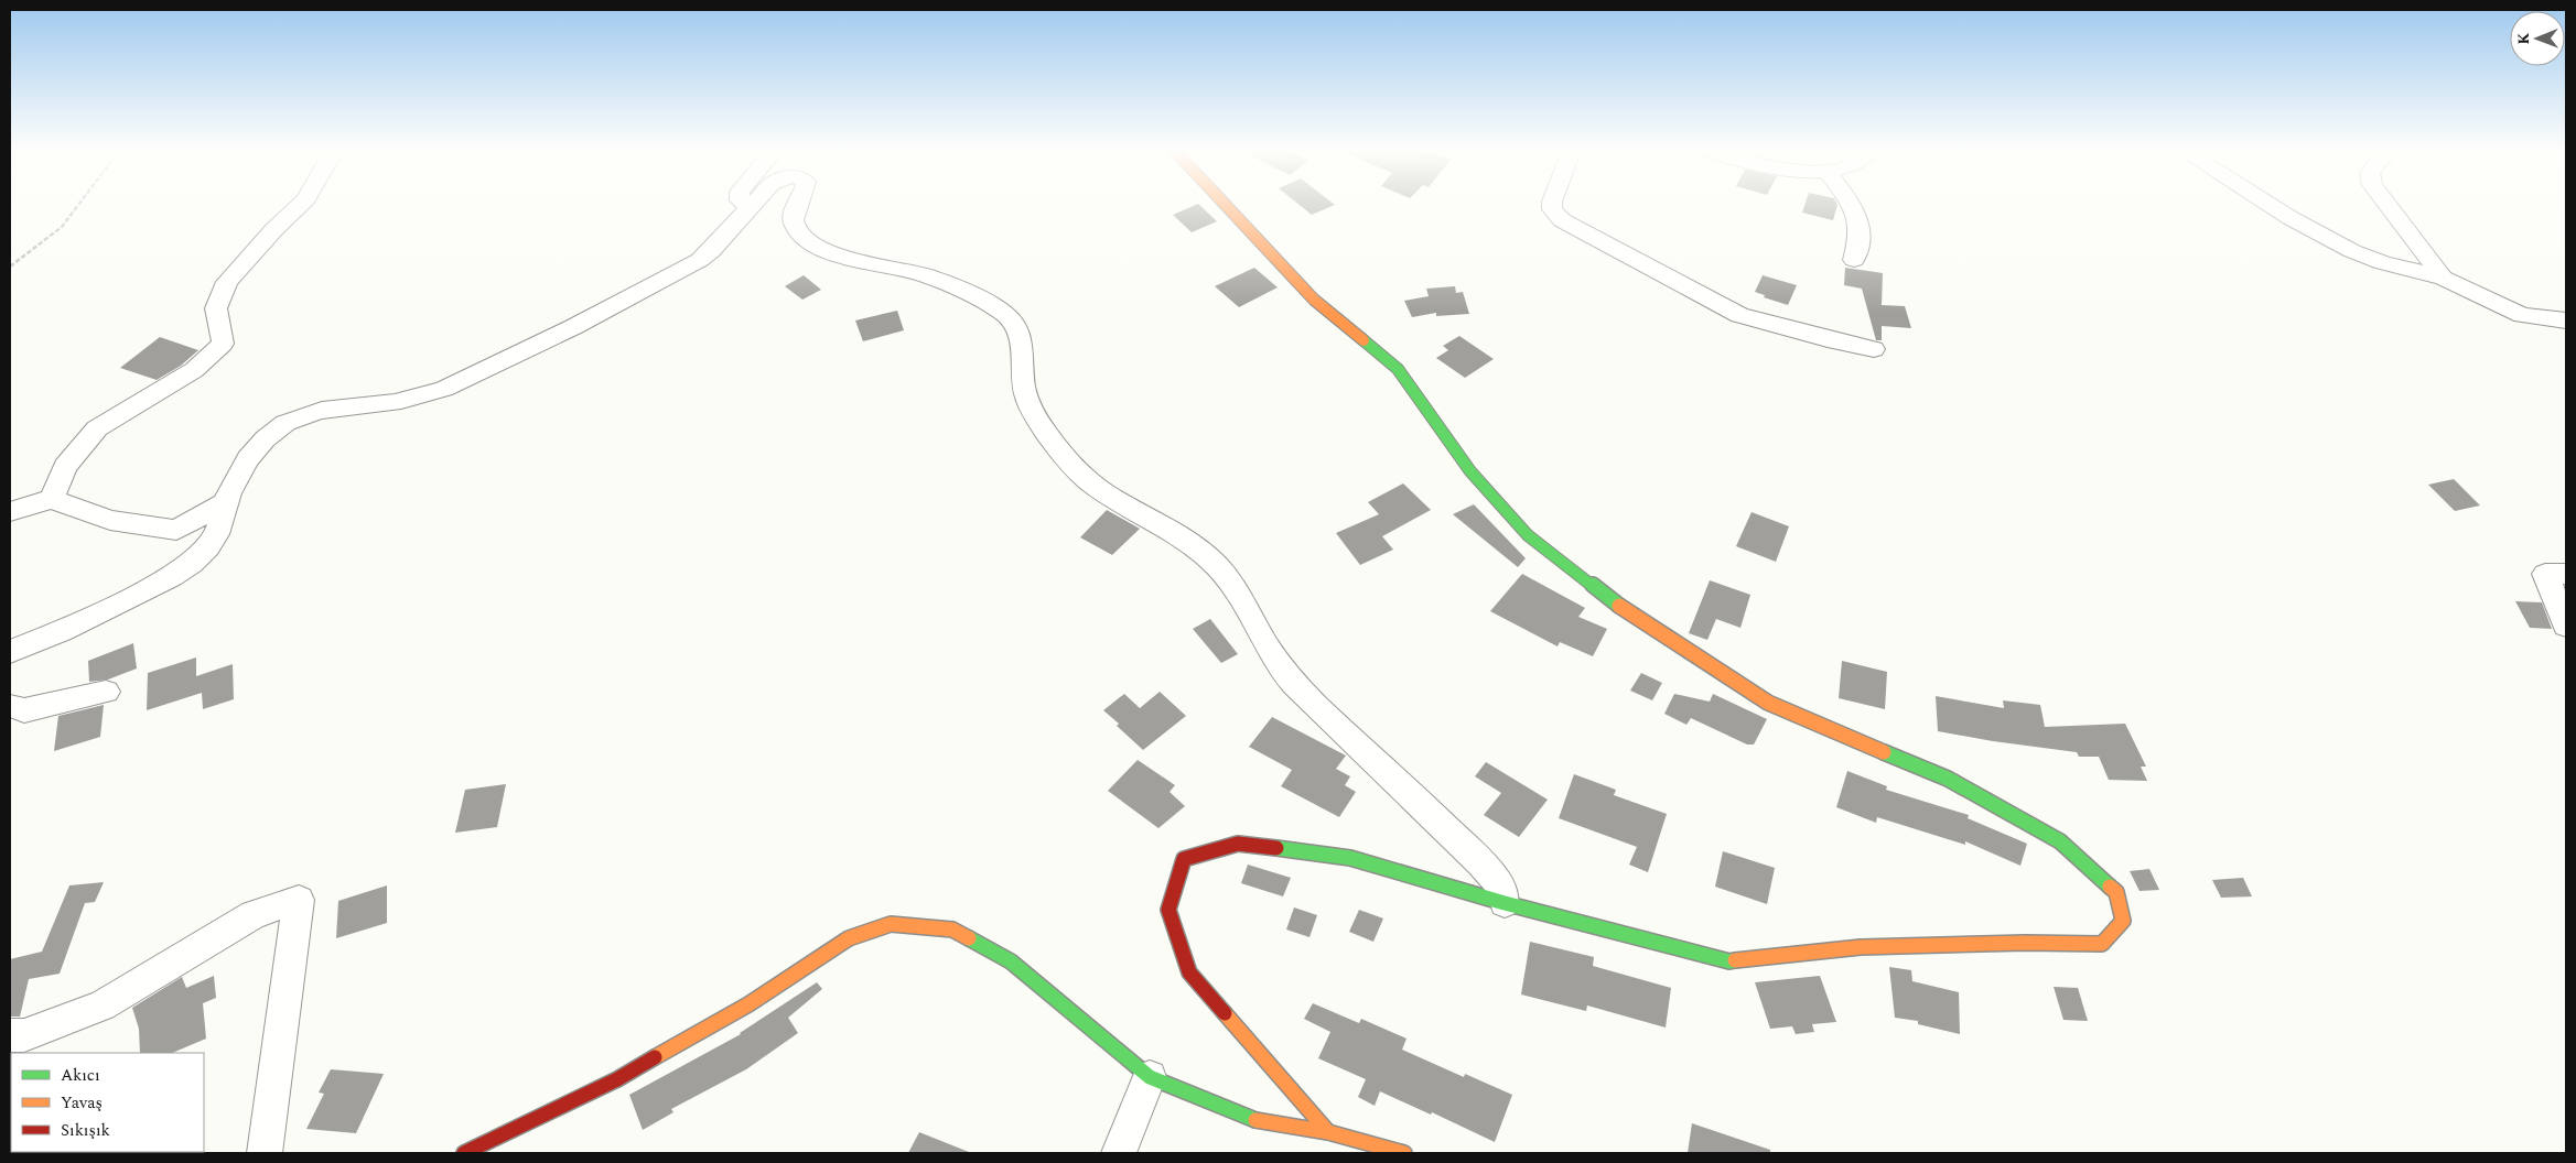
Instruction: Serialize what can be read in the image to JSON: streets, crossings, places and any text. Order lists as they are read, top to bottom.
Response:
{
  "legend": ["Akıcı", "Yavaş", "Sıkışık"],
  "north": "left"
}
